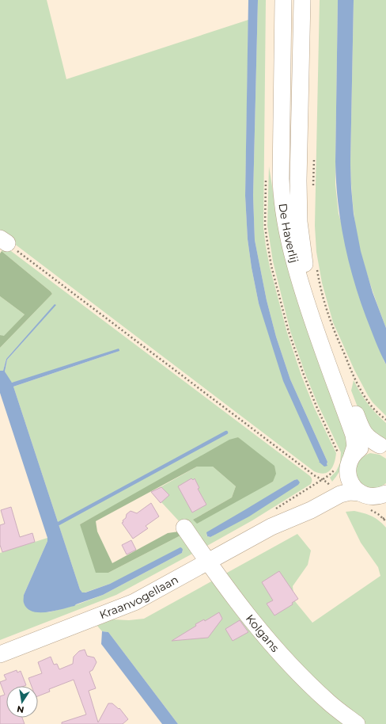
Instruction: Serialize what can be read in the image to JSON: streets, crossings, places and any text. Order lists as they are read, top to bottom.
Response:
{
  "streets": {
    "street": ["De Haverlij", "Kraanvogellaan", "Kolgans"]
  },
  "crossings": [
    ["De Haverlij", "Kraanvogellaan"],
    ["Kraanvogellaan", "Kolgans"]
  ],
  "north": "bottom"
}
